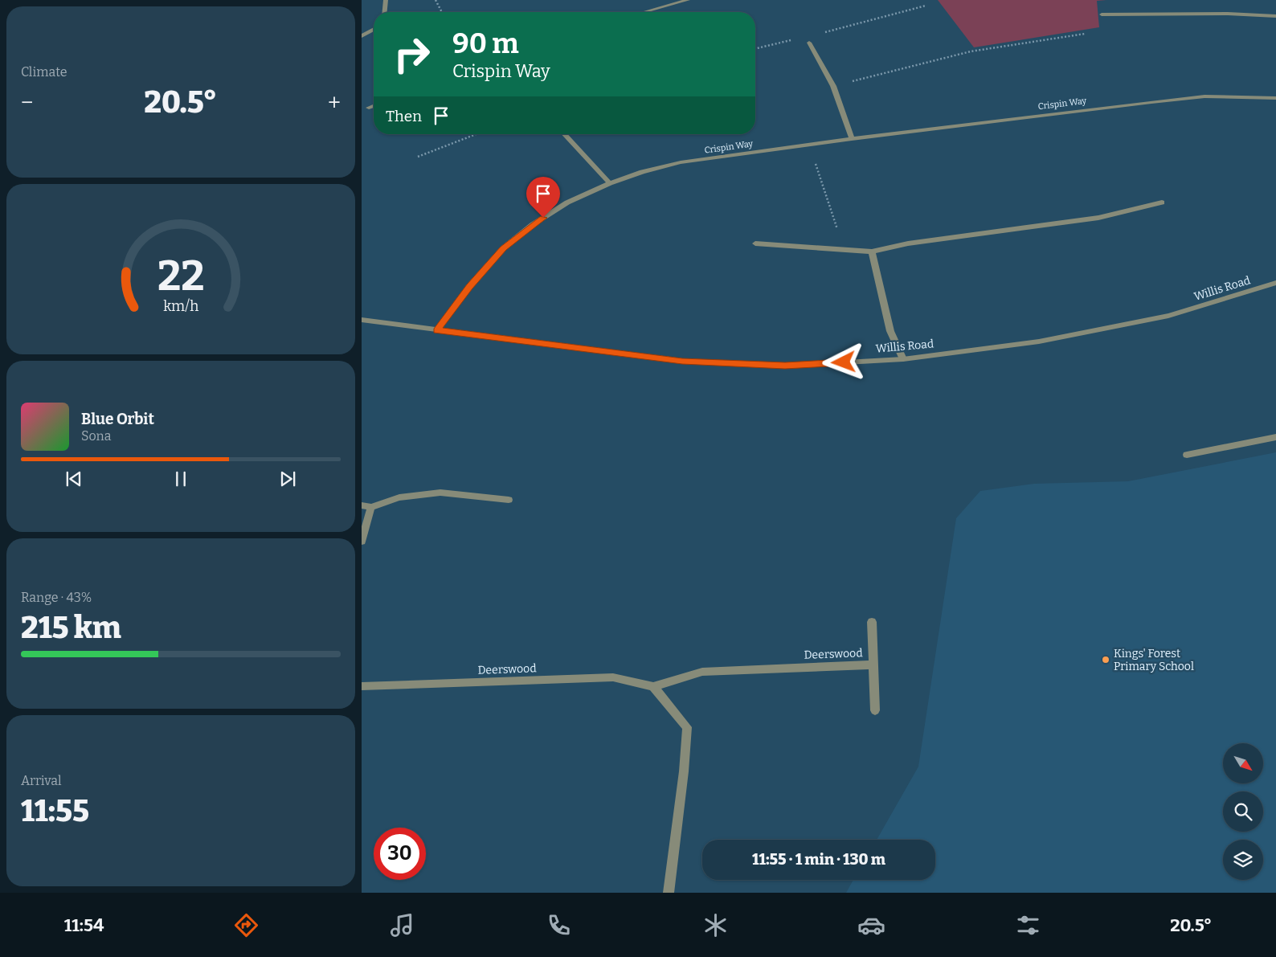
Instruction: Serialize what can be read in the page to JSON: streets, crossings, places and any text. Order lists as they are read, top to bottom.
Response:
{
  "streets": {
    "street": ["Crispin Way", "Willis Road", "Deerswood"]
  },
  "crossings": [
    ["Crispin Way", "Willis Road"]
  ],
  "places": ["Kings' Forest Primary School"],
  "north": "bottom right",
  "page": {
    "tile": [
      "Climate",
      ["Range · 43%", "215 km"],
      ["Arrival", "11:55"]
    ],
    "turn": ["90 m", "Crispin Way"],
    "heat": ["−", "20.5°", "+"],
    "then": "Then",
    "song": ["Blue Orbit", "Sona"],
    "limit": "30",
    "trip": "11:55 · 1 min · 130 m",
    "tabs": ["11:54", "20.5°"],
    "gauge": ["22", "km/h"]
  }
}
